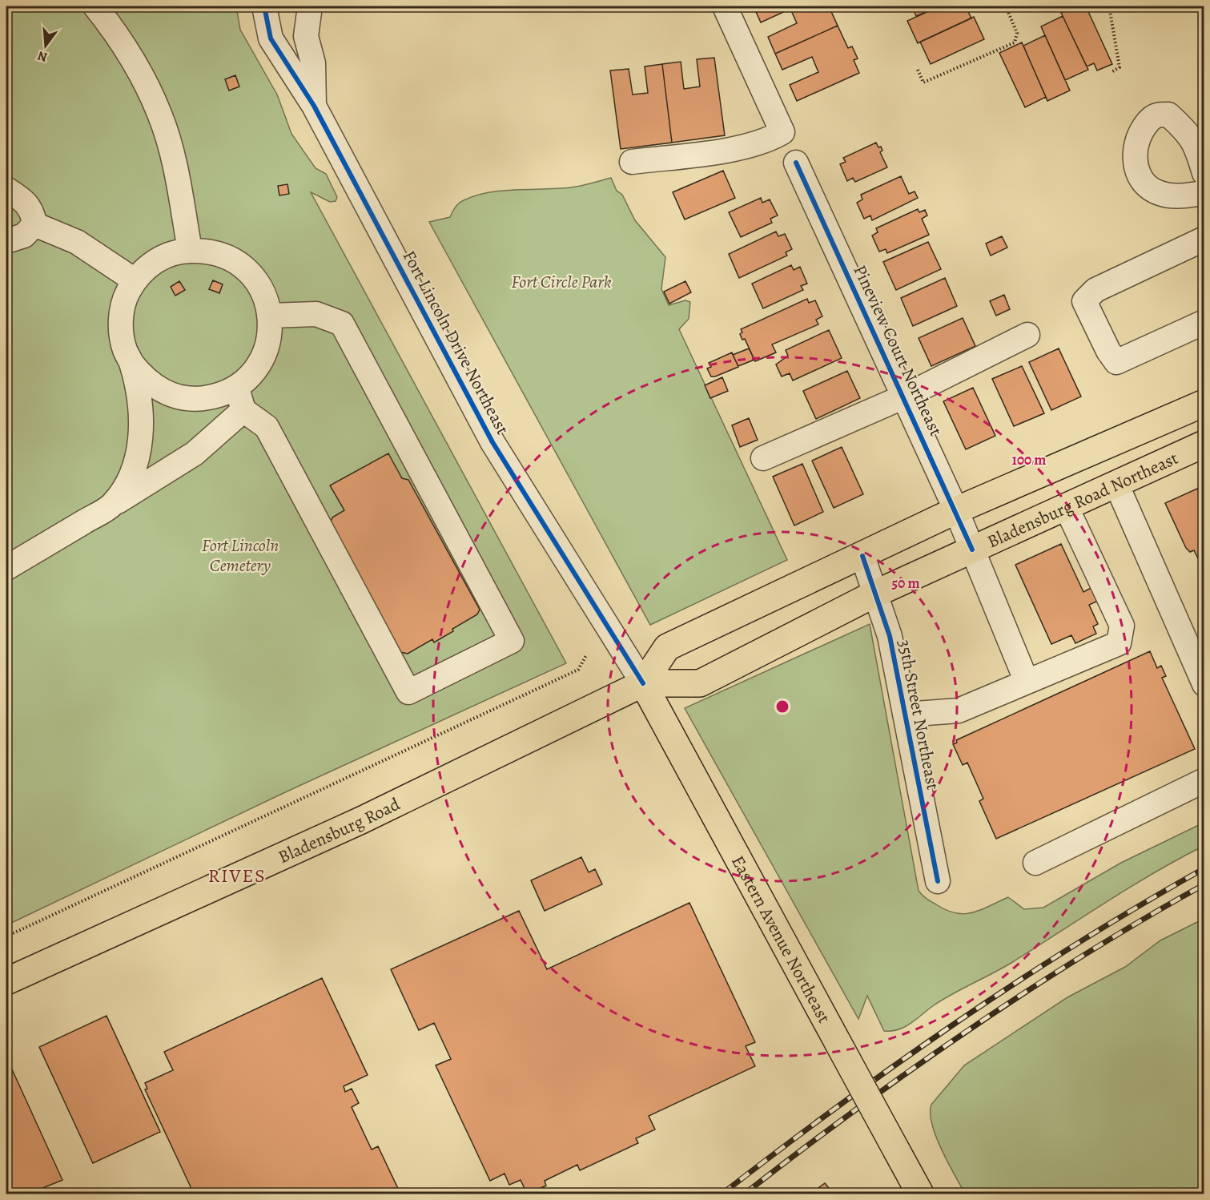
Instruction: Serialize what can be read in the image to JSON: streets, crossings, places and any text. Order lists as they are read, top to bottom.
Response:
{
  "streets": {
    "main road": ["Bladensburg Road Northeast", "Bladensburg Road", "Eastern Avenue Northeast"],
    "street": ["Fort Lincoln Drive Northeast", "Pineview Court Northeast", "35th Street Northeast"]
  },
  "crossings": [
    ["Fort Lincoln Drive Northeast", "Bladensburg Road Northeast"],
    ["Fort Lincoln Drive Northeast", "Bladensburg Road"],
    ["Fort Lincoln Drive Northeast", "Eastern Avenue Northeast"],
    ["Pineview Court Northeast", "Bladensburg Road Northeast"],
    ["Bladensburg Road Northeast", "35th Street Northeast"],
    ["Bladensburg Road Northeast", "Bladensburg Road"],
    ["Bladensburg Road Northeast", "Eastern Avenue Northeast"],
    ["Bladensburg Road", "Eastern Avenue Northeast"]
  ],
  "districts": ["RIVES"],
  "parks": ["Fort Circle Park", "Fort Lincoln Cemetery"],
  "north": "bottom",
  "rings": ["100 m", "50 m"]
}
